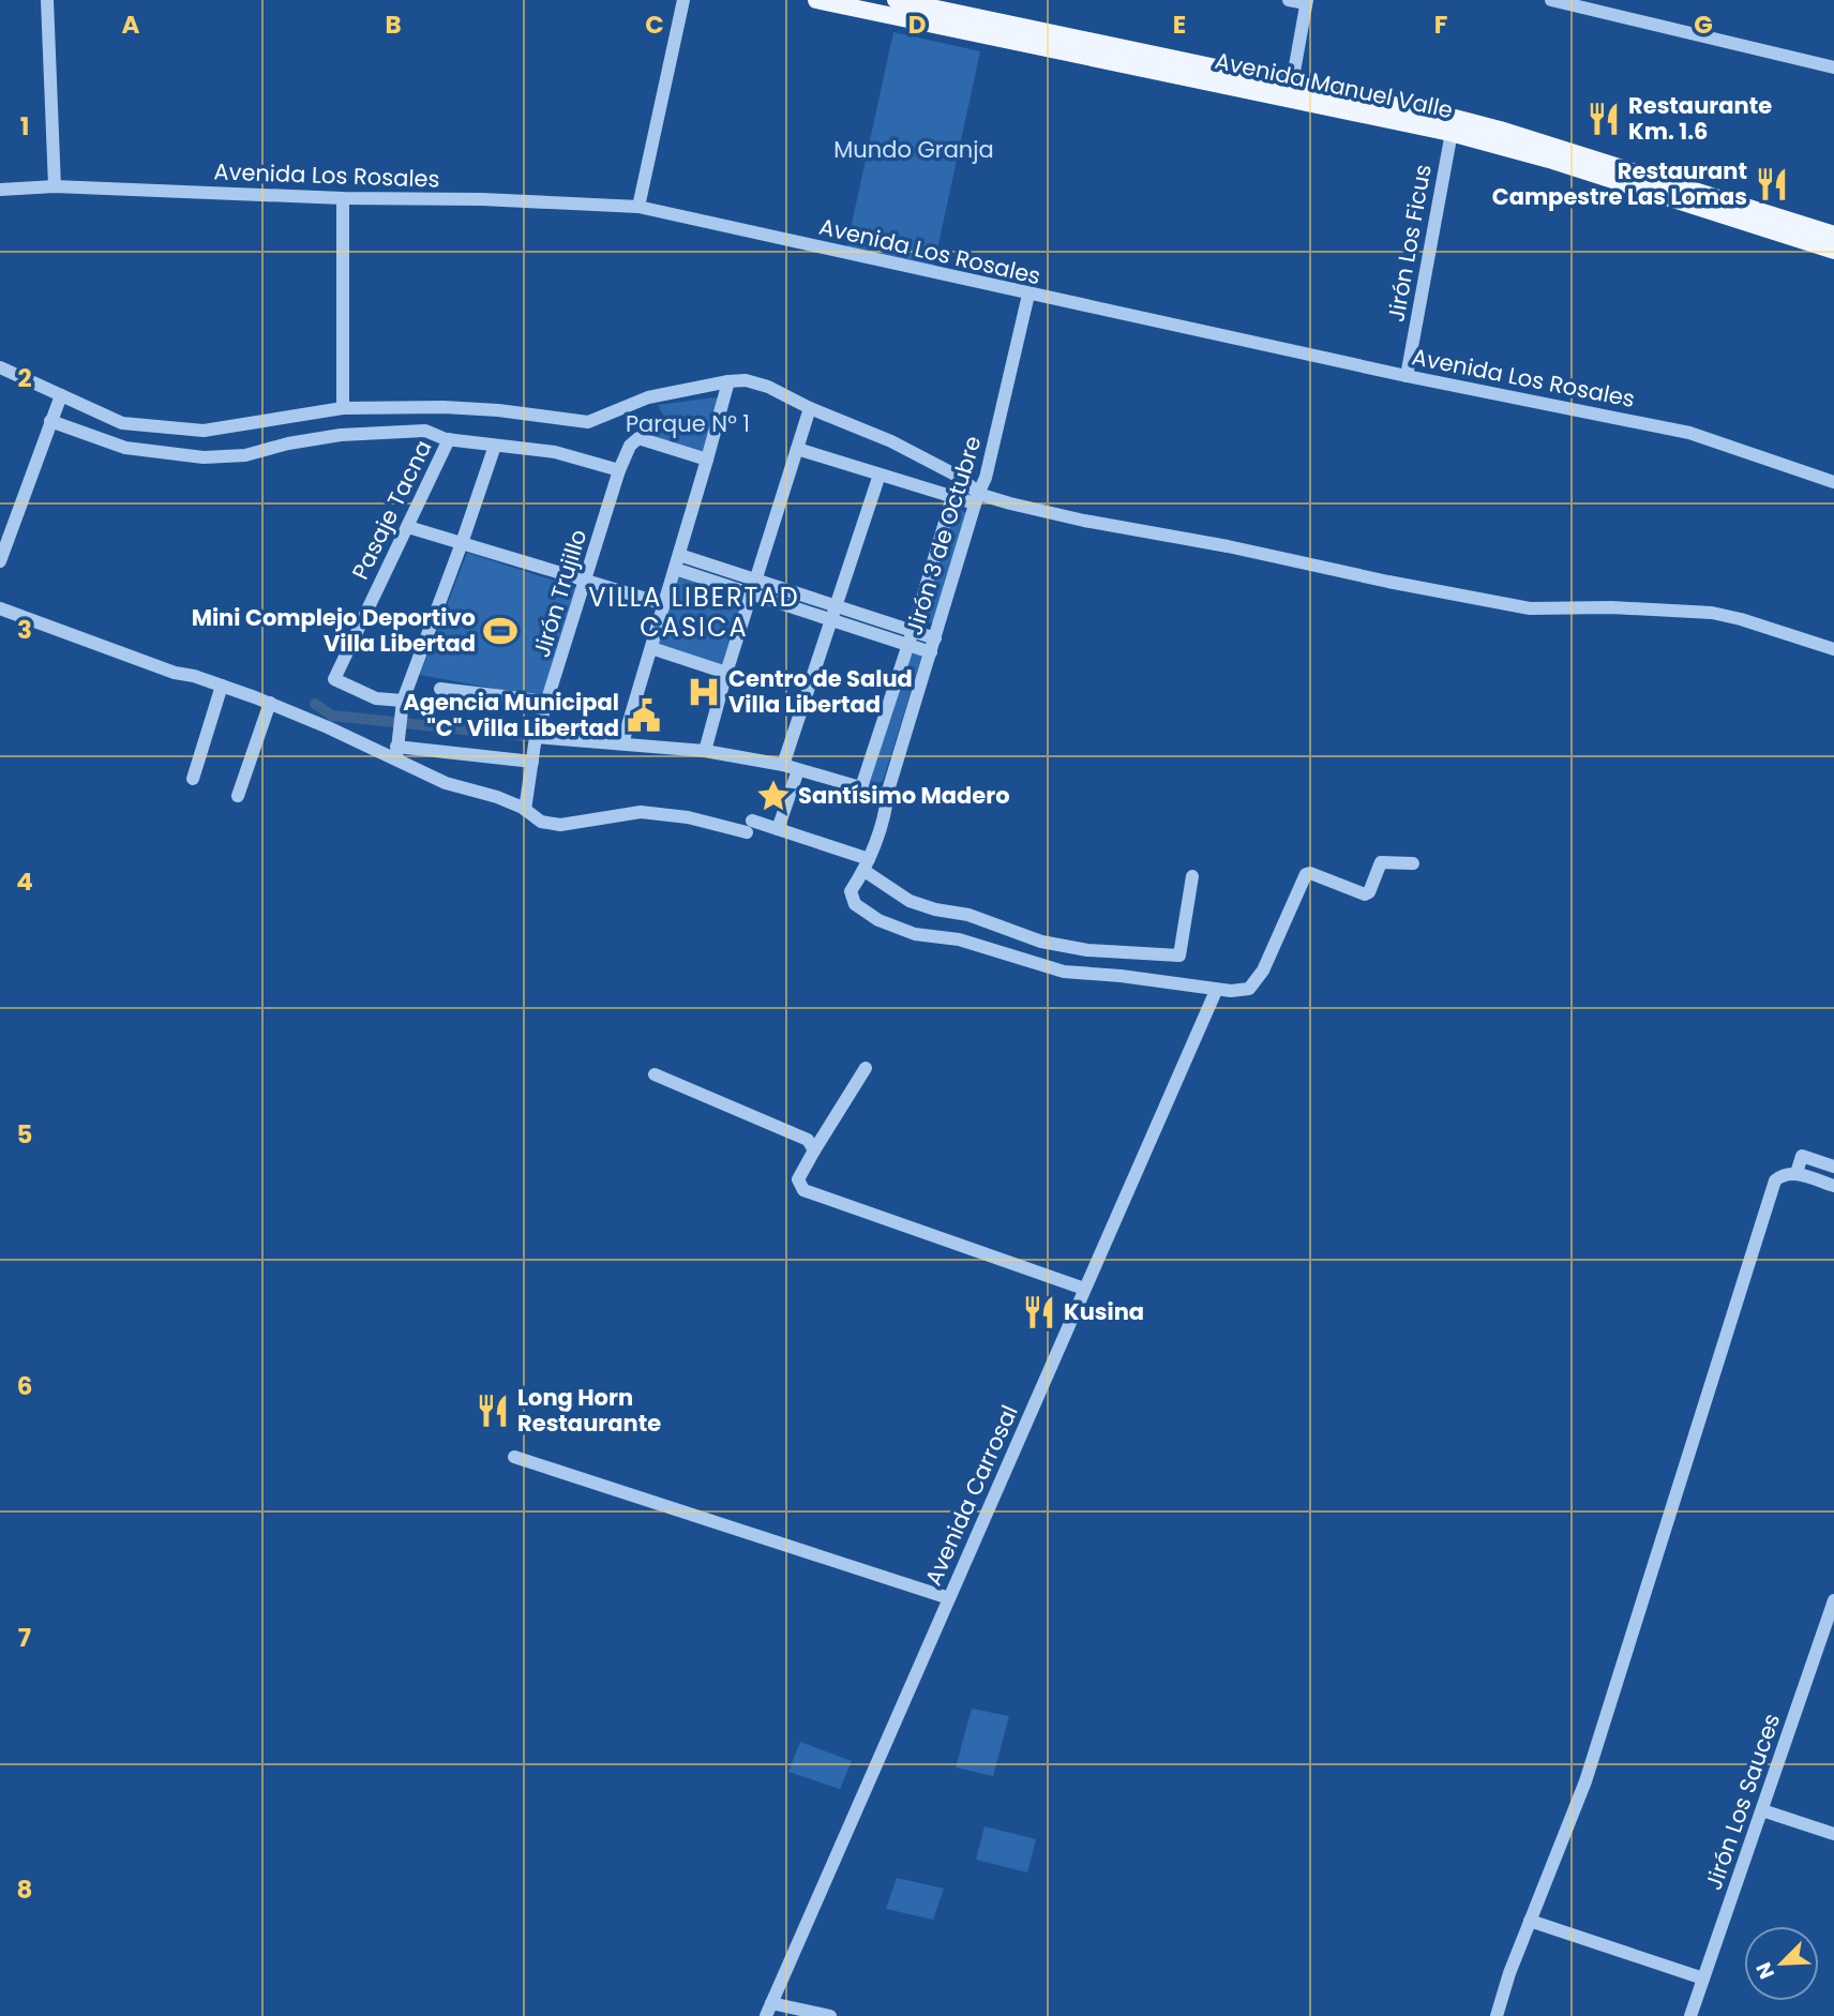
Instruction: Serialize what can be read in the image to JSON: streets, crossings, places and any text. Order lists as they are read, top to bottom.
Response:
{
  "streets": {
    "main road": ["Avenida Manuel Valle"],
    "street": [
      "Avenida Los Rosales",
      "Jirón Los Ficus",
      "Pasaje Tacna",
      "Jirón 3 de Octubre",
      "Jirón Trujillo",
      "Avenida Carrosal",
      "Jirón Los Sauces"
    ]
  },
  "crossings": [
    ["Avenida Manuel Valle", "Jirón Los Ficus"],
    ["Avenida Los Rosales", "Jirón Los Ficus"],
    ["Avenida Los Rosales", "Jirón 3 de Octubre"],
    ["Jirón 3 de Octubre", "Avenida Carrosal"]
  ],
  "districts": ["VILLA LIBERTAD CASICA"],
  "parks": ["Mundo Granja", "Parque N° 1"],
  "places": {
    "restaurant": [
      "Restaurante Km. 1.6",
      "Restaurant Campestre Las Lomas",
      "Kusina",
      "Long Horn Restaurante"
    ],
    "sports": ["Mini Complejo Deportivo Villa Libertad"],
    "hospital": ["Centro de Salud Villa Libertad"],
    "public building": ["Agencia Municipal \"C\" Villa Libertad"],
    "place": ["Santísimo Madero"]
  },
  "north": "bottom left",
  "grid": {
    "columns": [
      "A",
      "B",
      "C",
      "D",
      "E",
      "F",
      "G"
    ],
    "rows": [
      "1",
      "2",
      "3",
      "4",
      "5",
      "6",
      "7",
      "8"
    ]
  }
}
